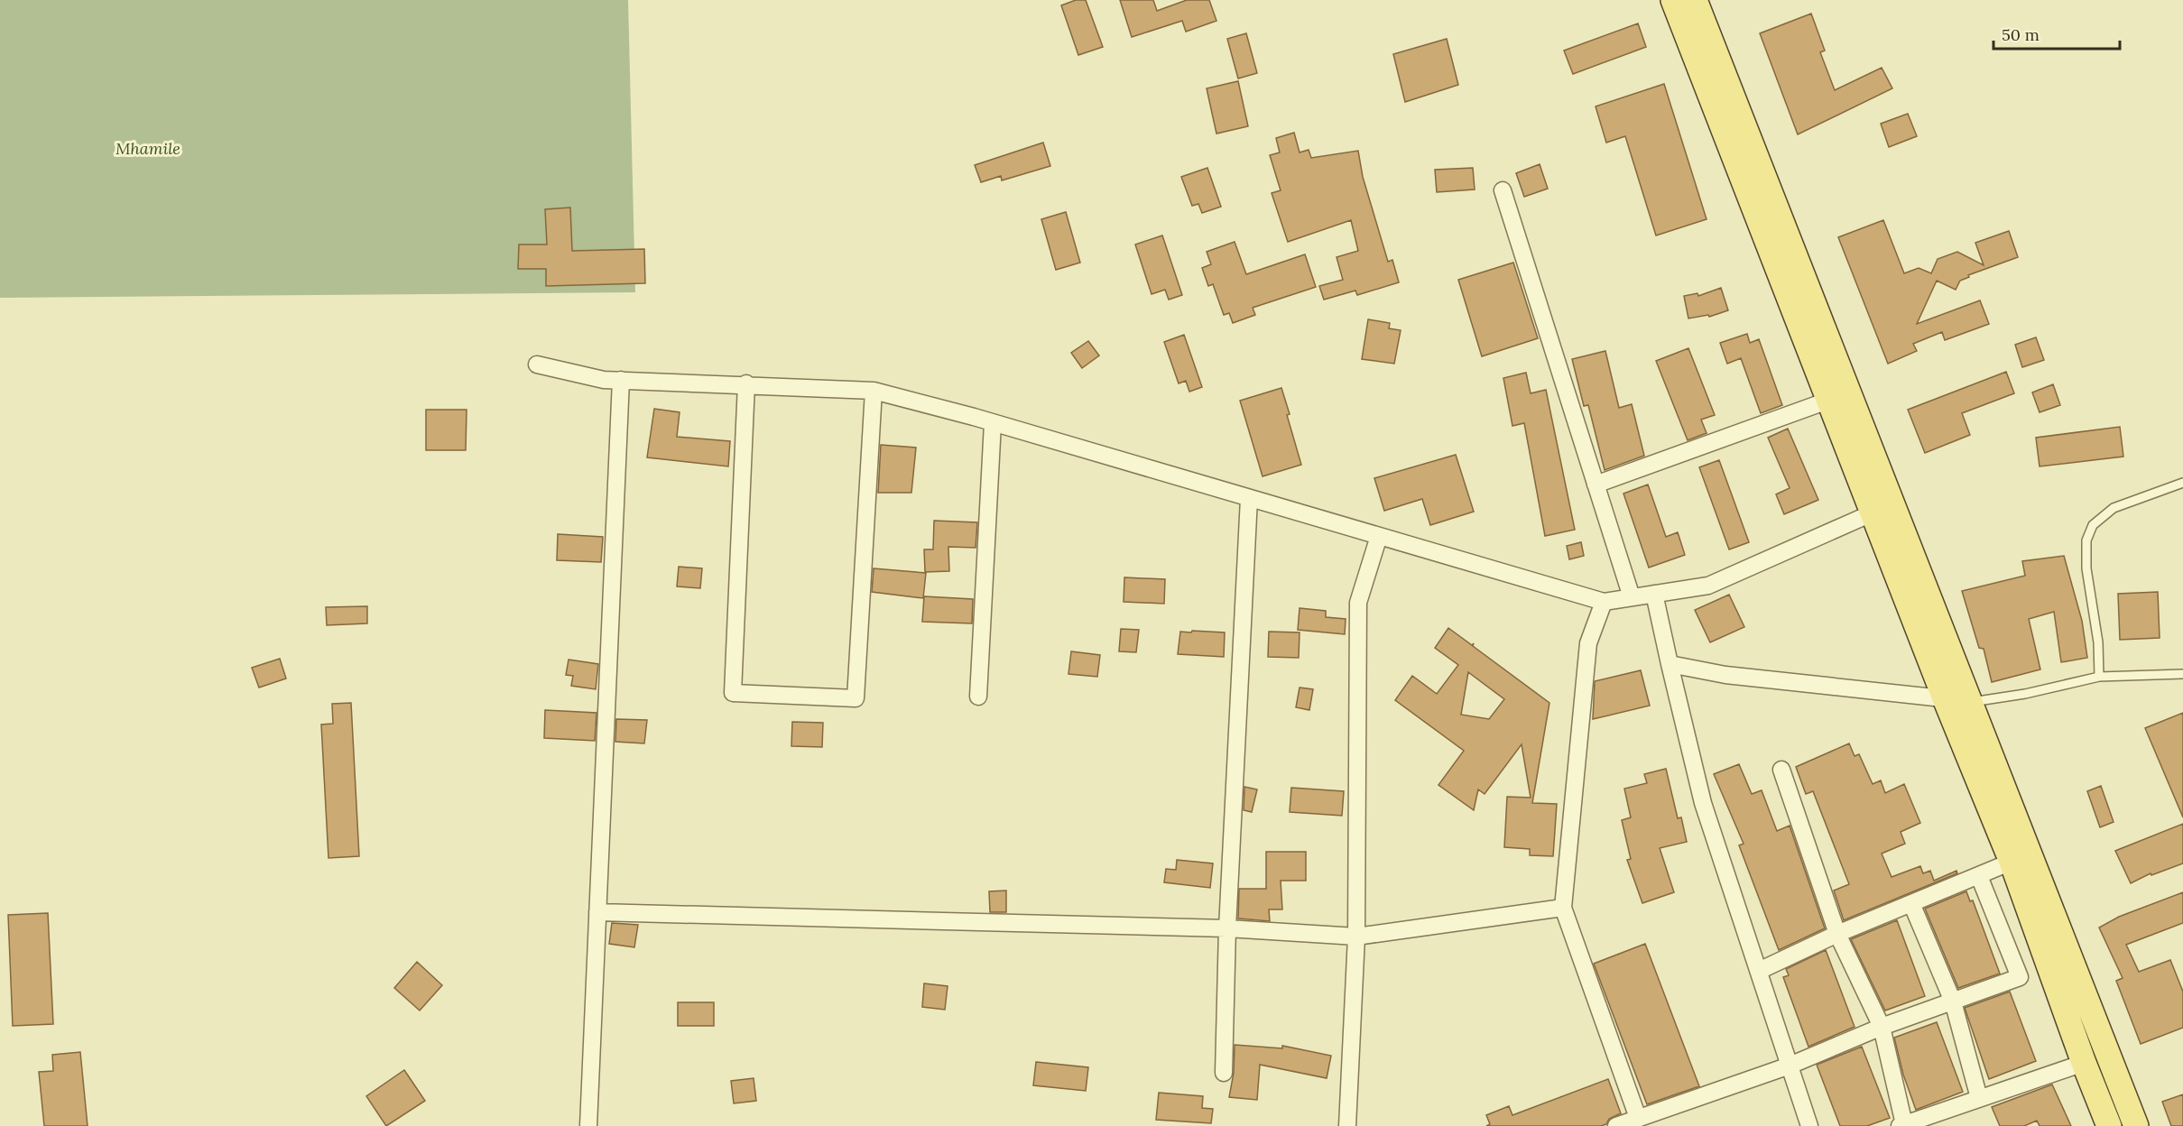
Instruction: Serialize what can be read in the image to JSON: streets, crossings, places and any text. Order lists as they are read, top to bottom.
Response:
{
  "parks": ["Mhamile"],
  "scale_bar": "50 m"
}
